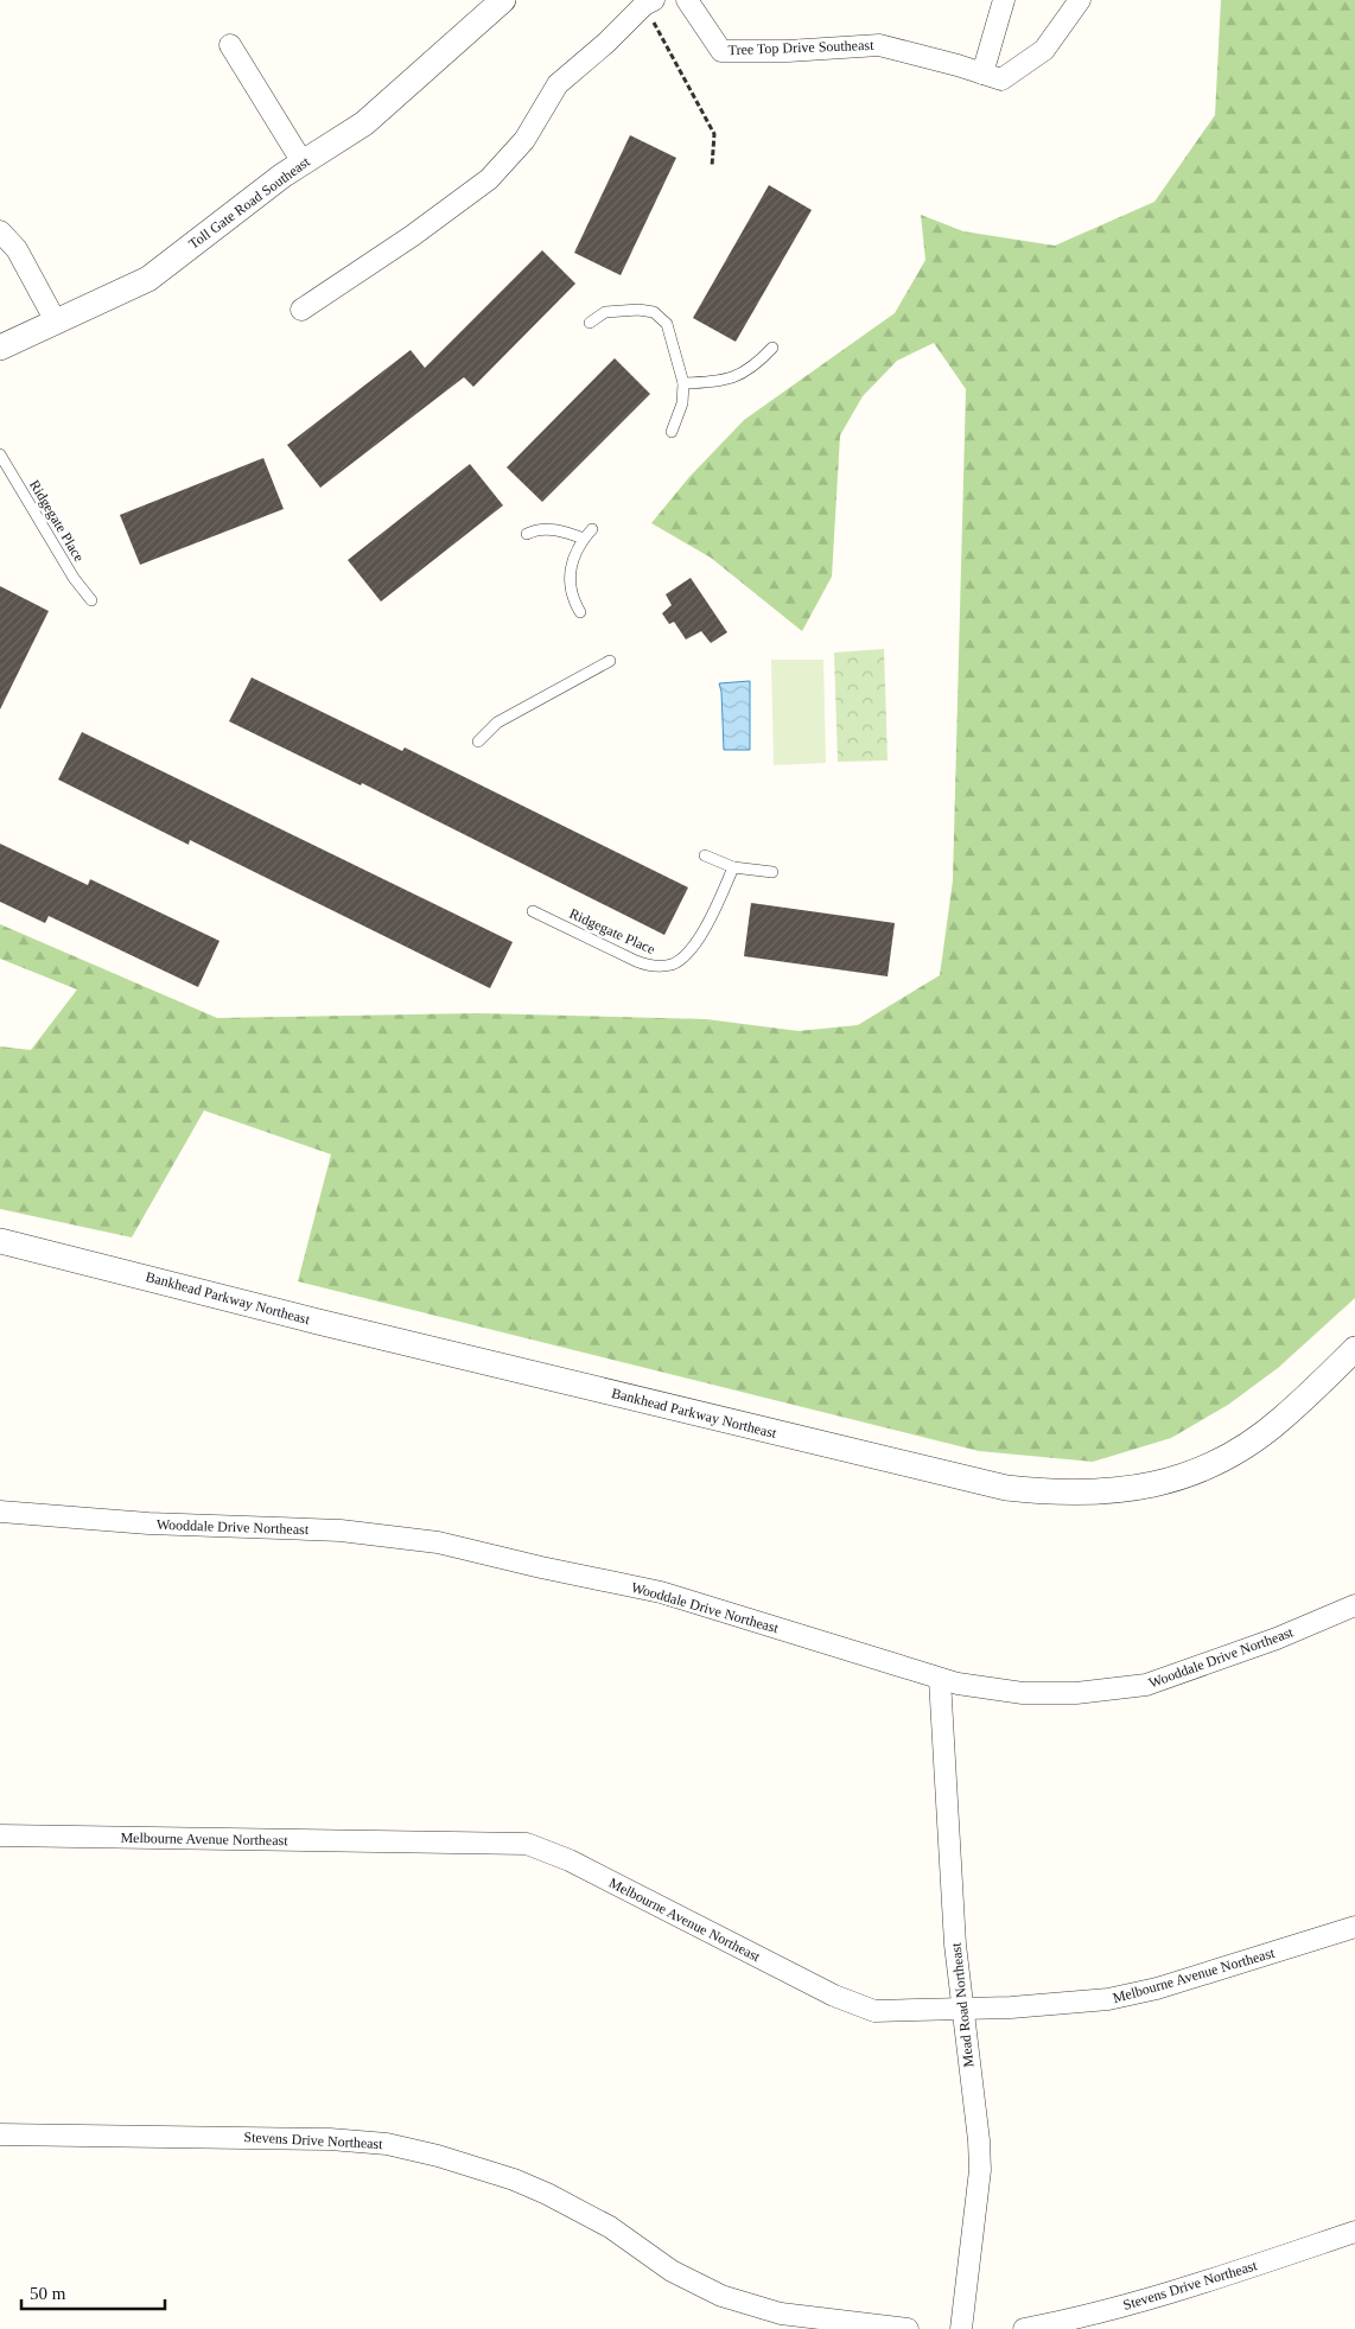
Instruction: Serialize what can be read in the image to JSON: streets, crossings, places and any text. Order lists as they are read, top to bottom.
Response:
{
  "streets": {
    "street": [
      "Tree Top Drive Southeast",
      "Toll Gate Road Southeast",
      "Bankhead Parkway Northeast",
      "Wooddale Drive Northeast",
      "Melbourne Avenue Northeast",
      "Mead Road Northeast",
      "Stevens Drive Northeast"
    ],
    "lane": ["Ridgegate Place"]
  },
  "crossings": [
    ["Wooddale Drive Northeast", "Mead Road Northeast"],
    ["Melbourne Avenue Northeast", "Mead Road Northeast"]
  ],
  "scale_bar": "50 m"
}
